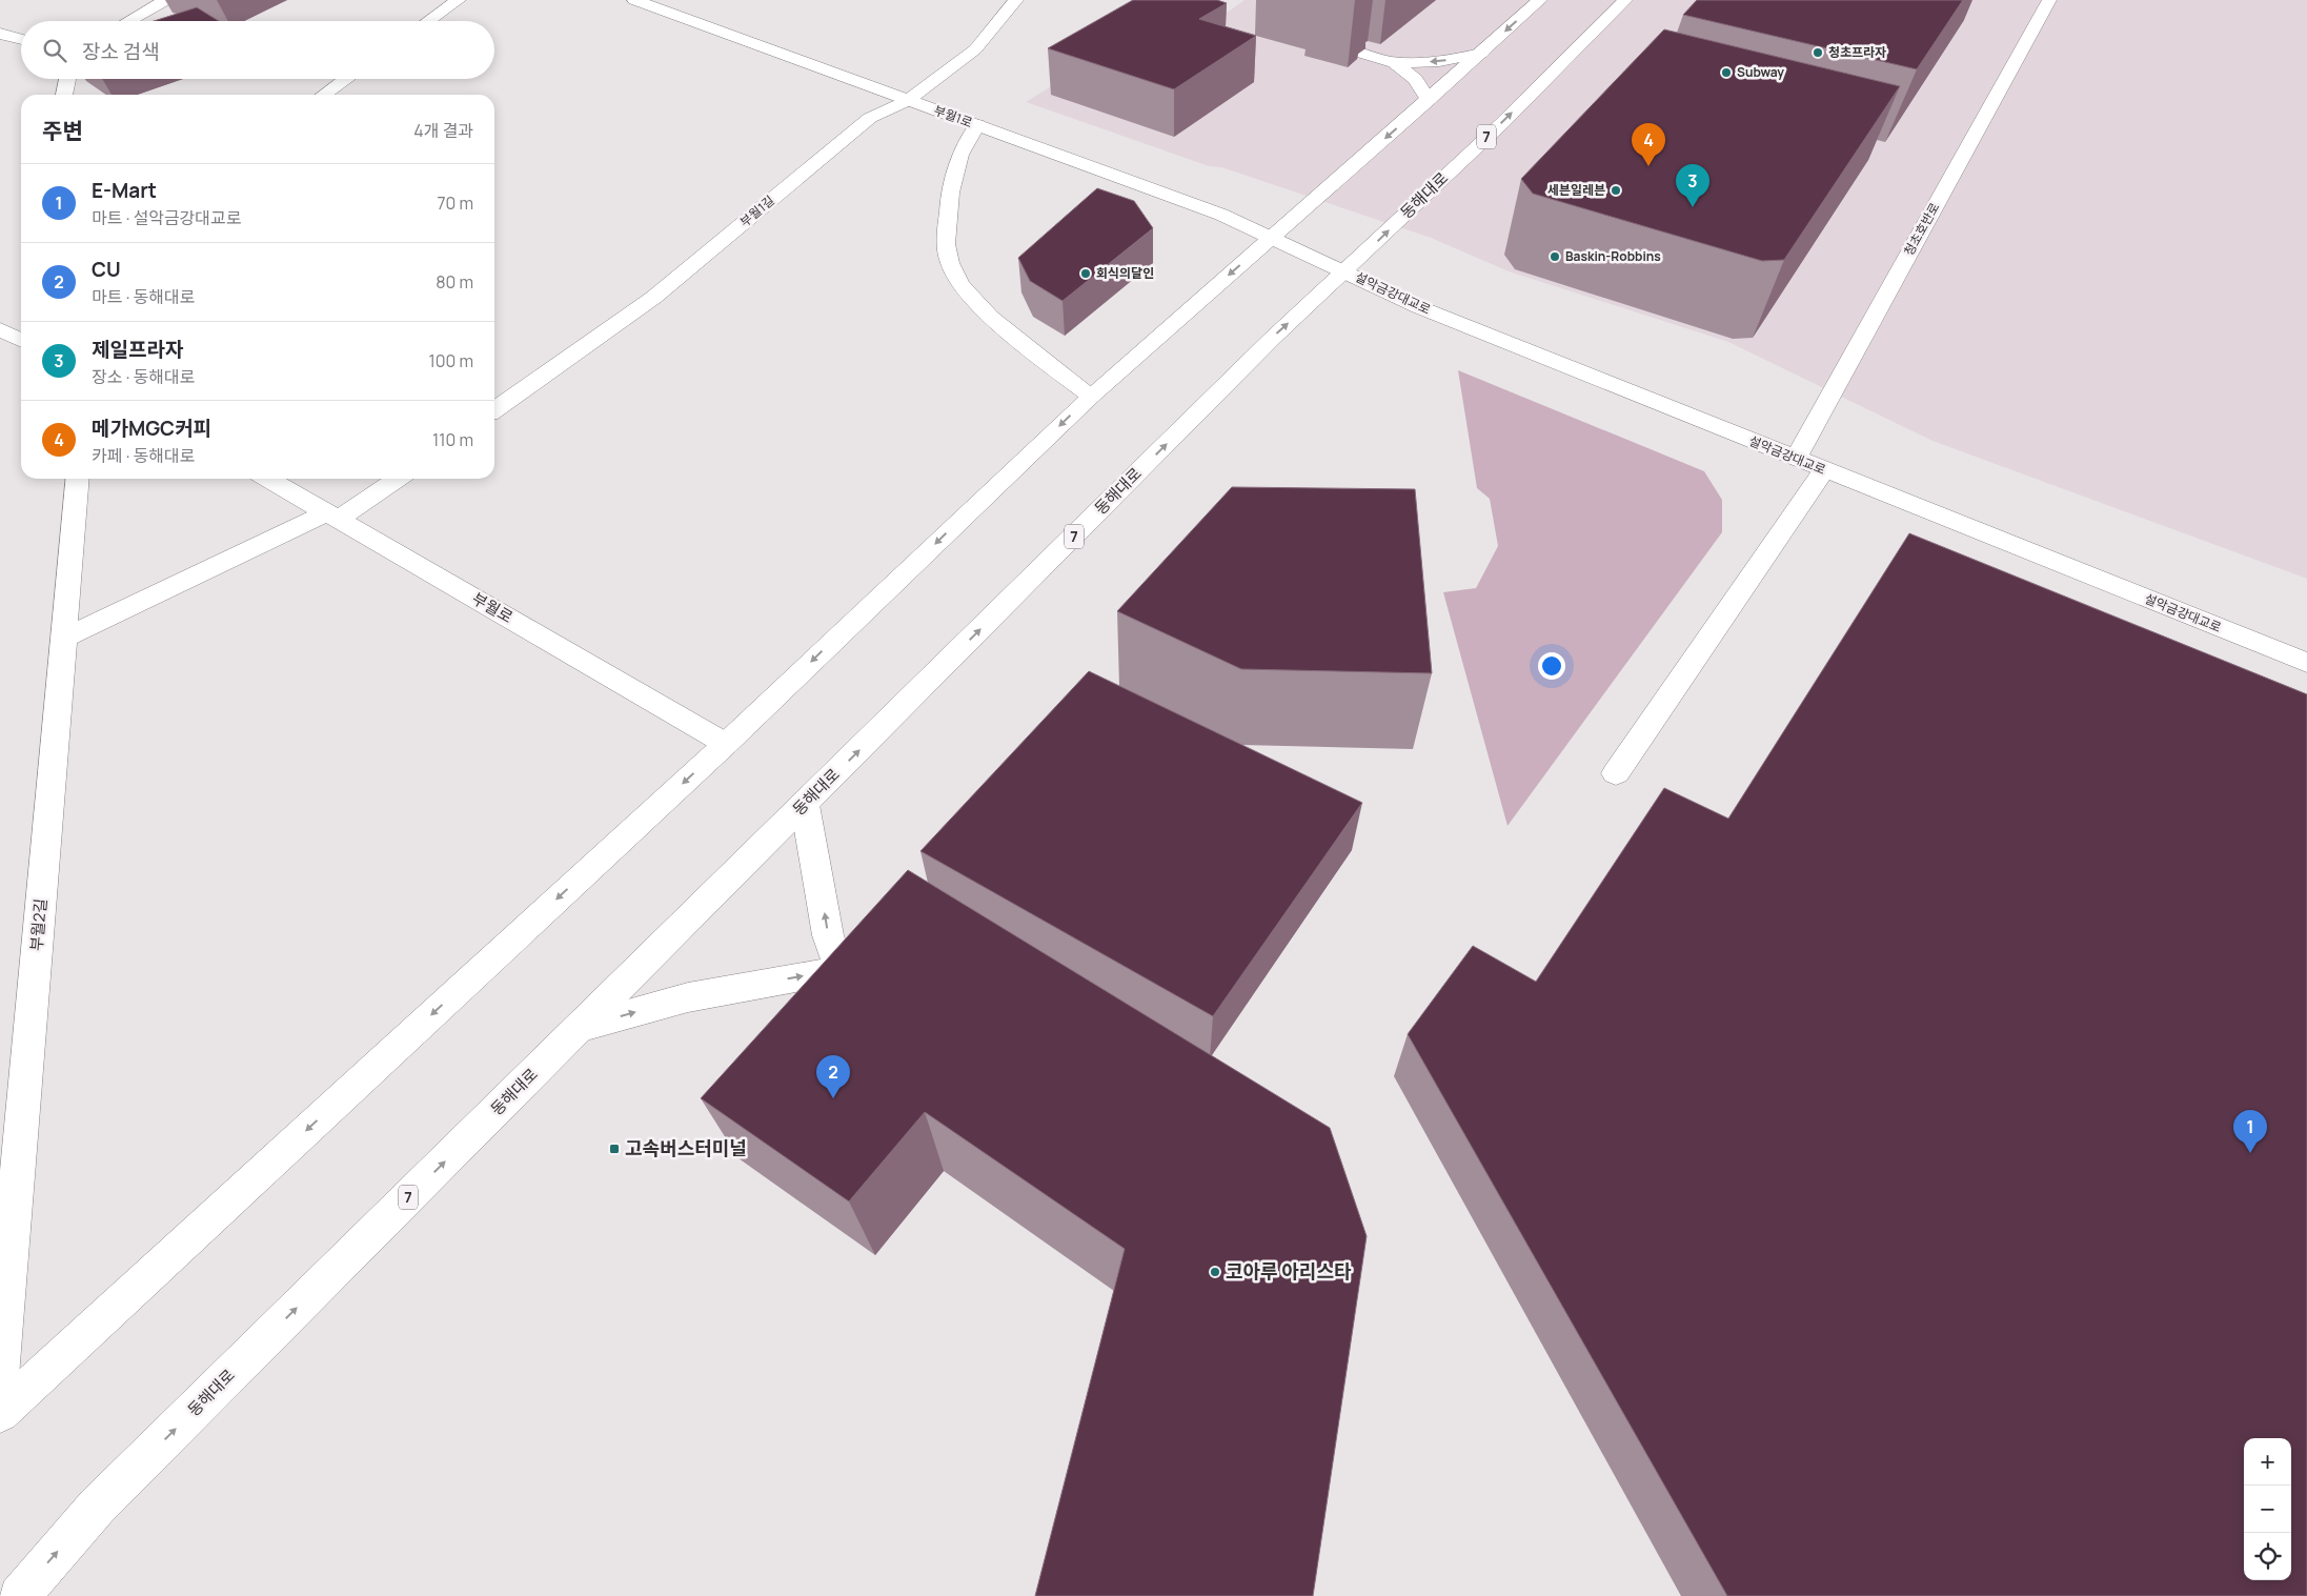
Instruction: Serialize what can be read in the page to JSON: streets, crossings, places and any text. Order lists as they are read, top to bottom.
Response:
{
  "streets": {
    "street": [
      "부월1로",
      "7",
      "동해대로",
      "부월1길",
      "청초호반로",
      "설악금강대교로",
      "부월로",
      "부월2길"
    ]
  },
  "crossings": [
    ["부월1로", "부월1길"],
    ["부월1로", "설악금강대교로"],
    ["동해대로", "설악금강대교로"],
    ["청초호반로", "설악금강대교로"]
  ],
  "places": {
    "other": [
      "청초프라자",
      "Subway",
      "세븐일레븐",
      "Baskin-Robbins",
      "회식의달인",
      "코아루 아리스타"
    ],
    "transit": ["고속버스터미널"]
  },
  "page": {
    "search": "장소 검색",
    "heading": ["주변", "4개 결과"],
    "pins": [
      "4",
      "3",
      "2",
      "1"
    ],
    "list": [
      {
        "mark": "1",
        "name": "E-Mart",
        "note": "마트 · 설악금강대교로",
        "value": "70 m"
      },
      {
        "mark": "2",
        "name": "CU",
        "note": "마트 · 동해대로",
        "value": "80 m"
      },
      {
        "mark": "3",
        "name": "제일프라자",
        "note": "장소 · 동해대로",
        "value": "100 m"
      },
      {
        "mark": "4",
        "name": "메가MGC커피",
        "note": "카페 · 동해대로",
        "value": "110 m"
      }
    ],
    "map_buttons": ["+", "−"]
  }
}
